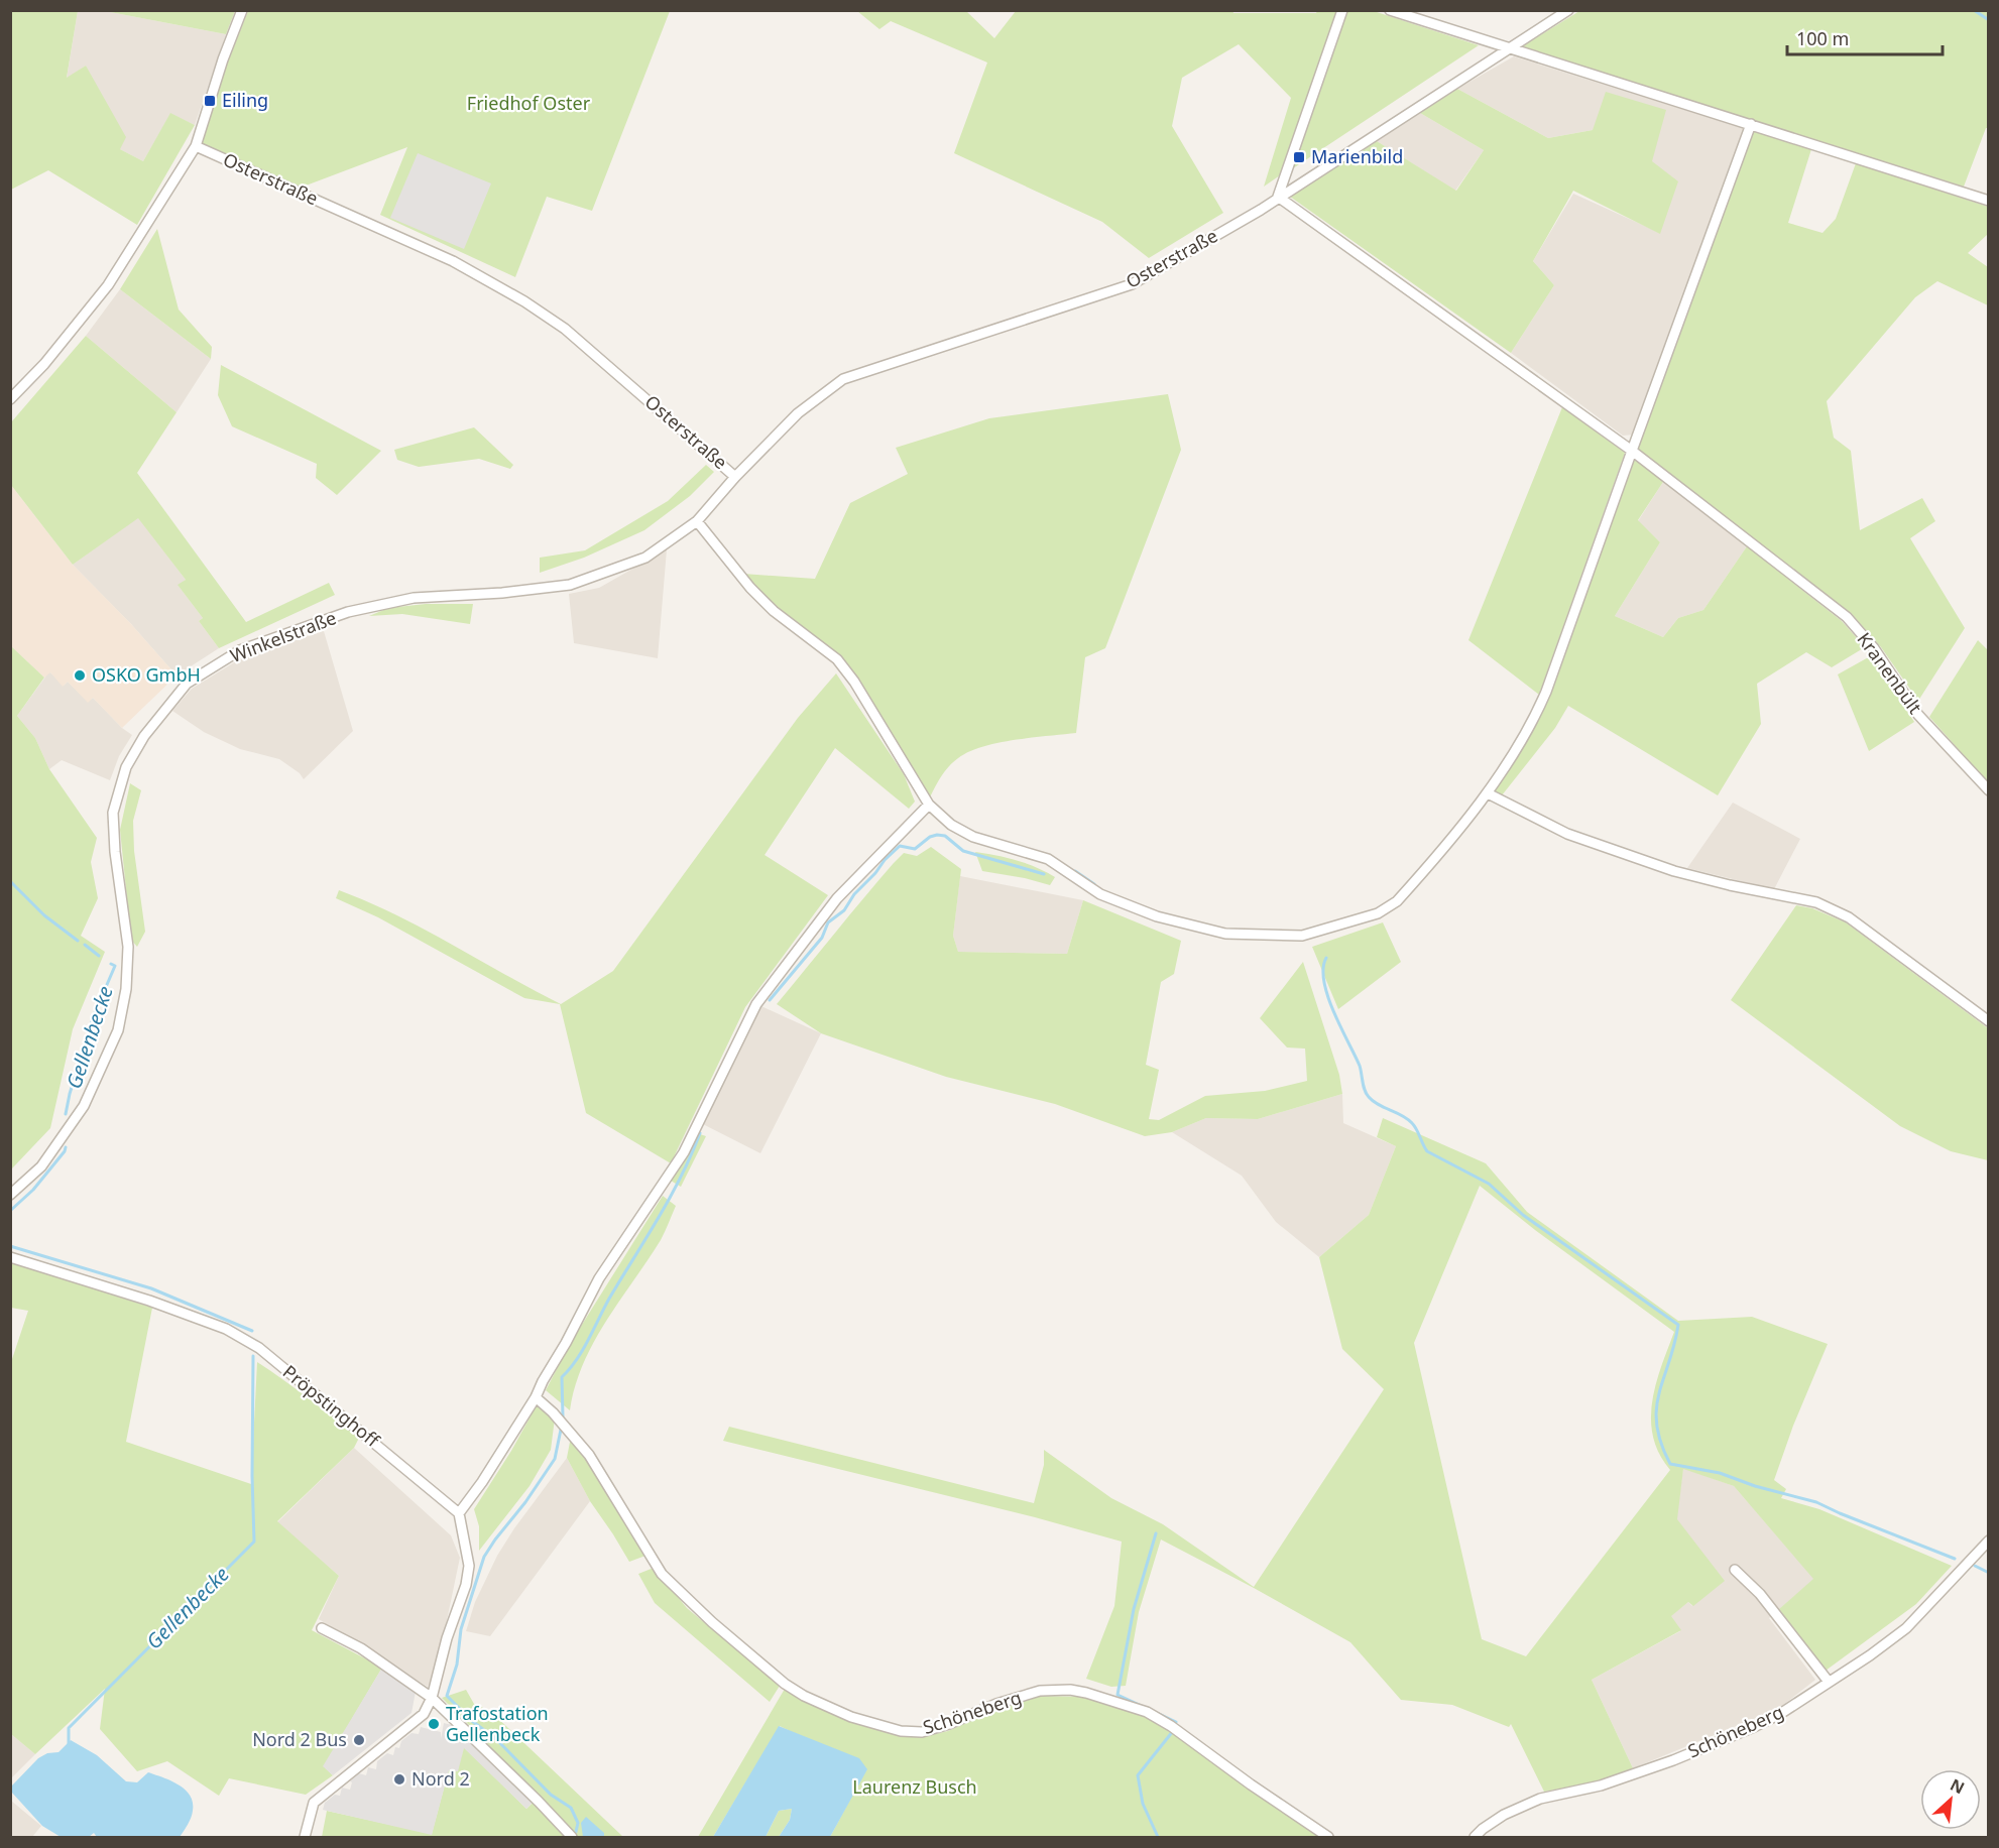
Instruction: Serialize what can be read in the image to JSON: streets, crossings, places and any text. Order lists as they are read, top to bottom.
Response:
{
  "streets": {
    "street": [
      "Osterstraße",
      "Winkelstraße",
      "Kranenbült",
      "Pröpstinghoff",
      "Schöneberg"
    ]
  },
  "crossings": [
    ["Osterstraße", "Winkelstraße"],
    ["Osterstraße", "Kranenbült"]
  ],
  "water": ["Gellenbecke"],
  "parks": ["Friedhof Oster", "Laurenz Busch"],
  "places": {
    "transit": ["Eiling", "Marienbild"],
    "other": [
      "OSKO GmbH",
      "Trafostation Gellenbeck",
      "Nord 2 Bus",
      "Nord 2"
    ]
  },
  "scale_bar": "100 m",
  "north": "top right"
}
